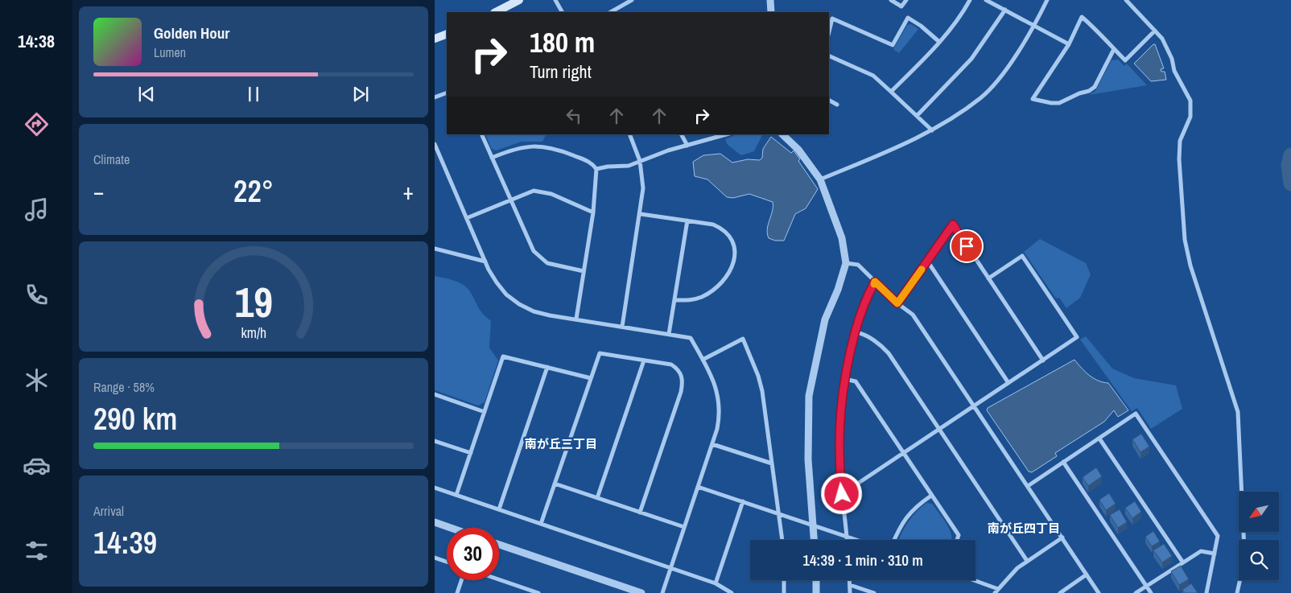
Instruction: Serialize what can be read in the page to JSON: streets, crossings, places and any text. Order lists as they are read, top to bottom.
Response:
{
  "districts": ["南が丘三丁目", "南が丘四丁目"],
  "north": "bottom left",
  "page": {
    "tabs": "14:38",
    "turn": ["180 m", "Turn right"],
    "song": ["Golden Hour", "Lumen"],
    "tile": [
      "Climate",
      ["Range · 58%", "290 km"],
      ["Arrival", "14:39"]
    ],
    "heat": ["−", "22°", "+"],
    "limit": "30",
    "trip": "14:39 · 1 min · 310 m",
    "gauge": ["19", "km/h"]
  }
}
